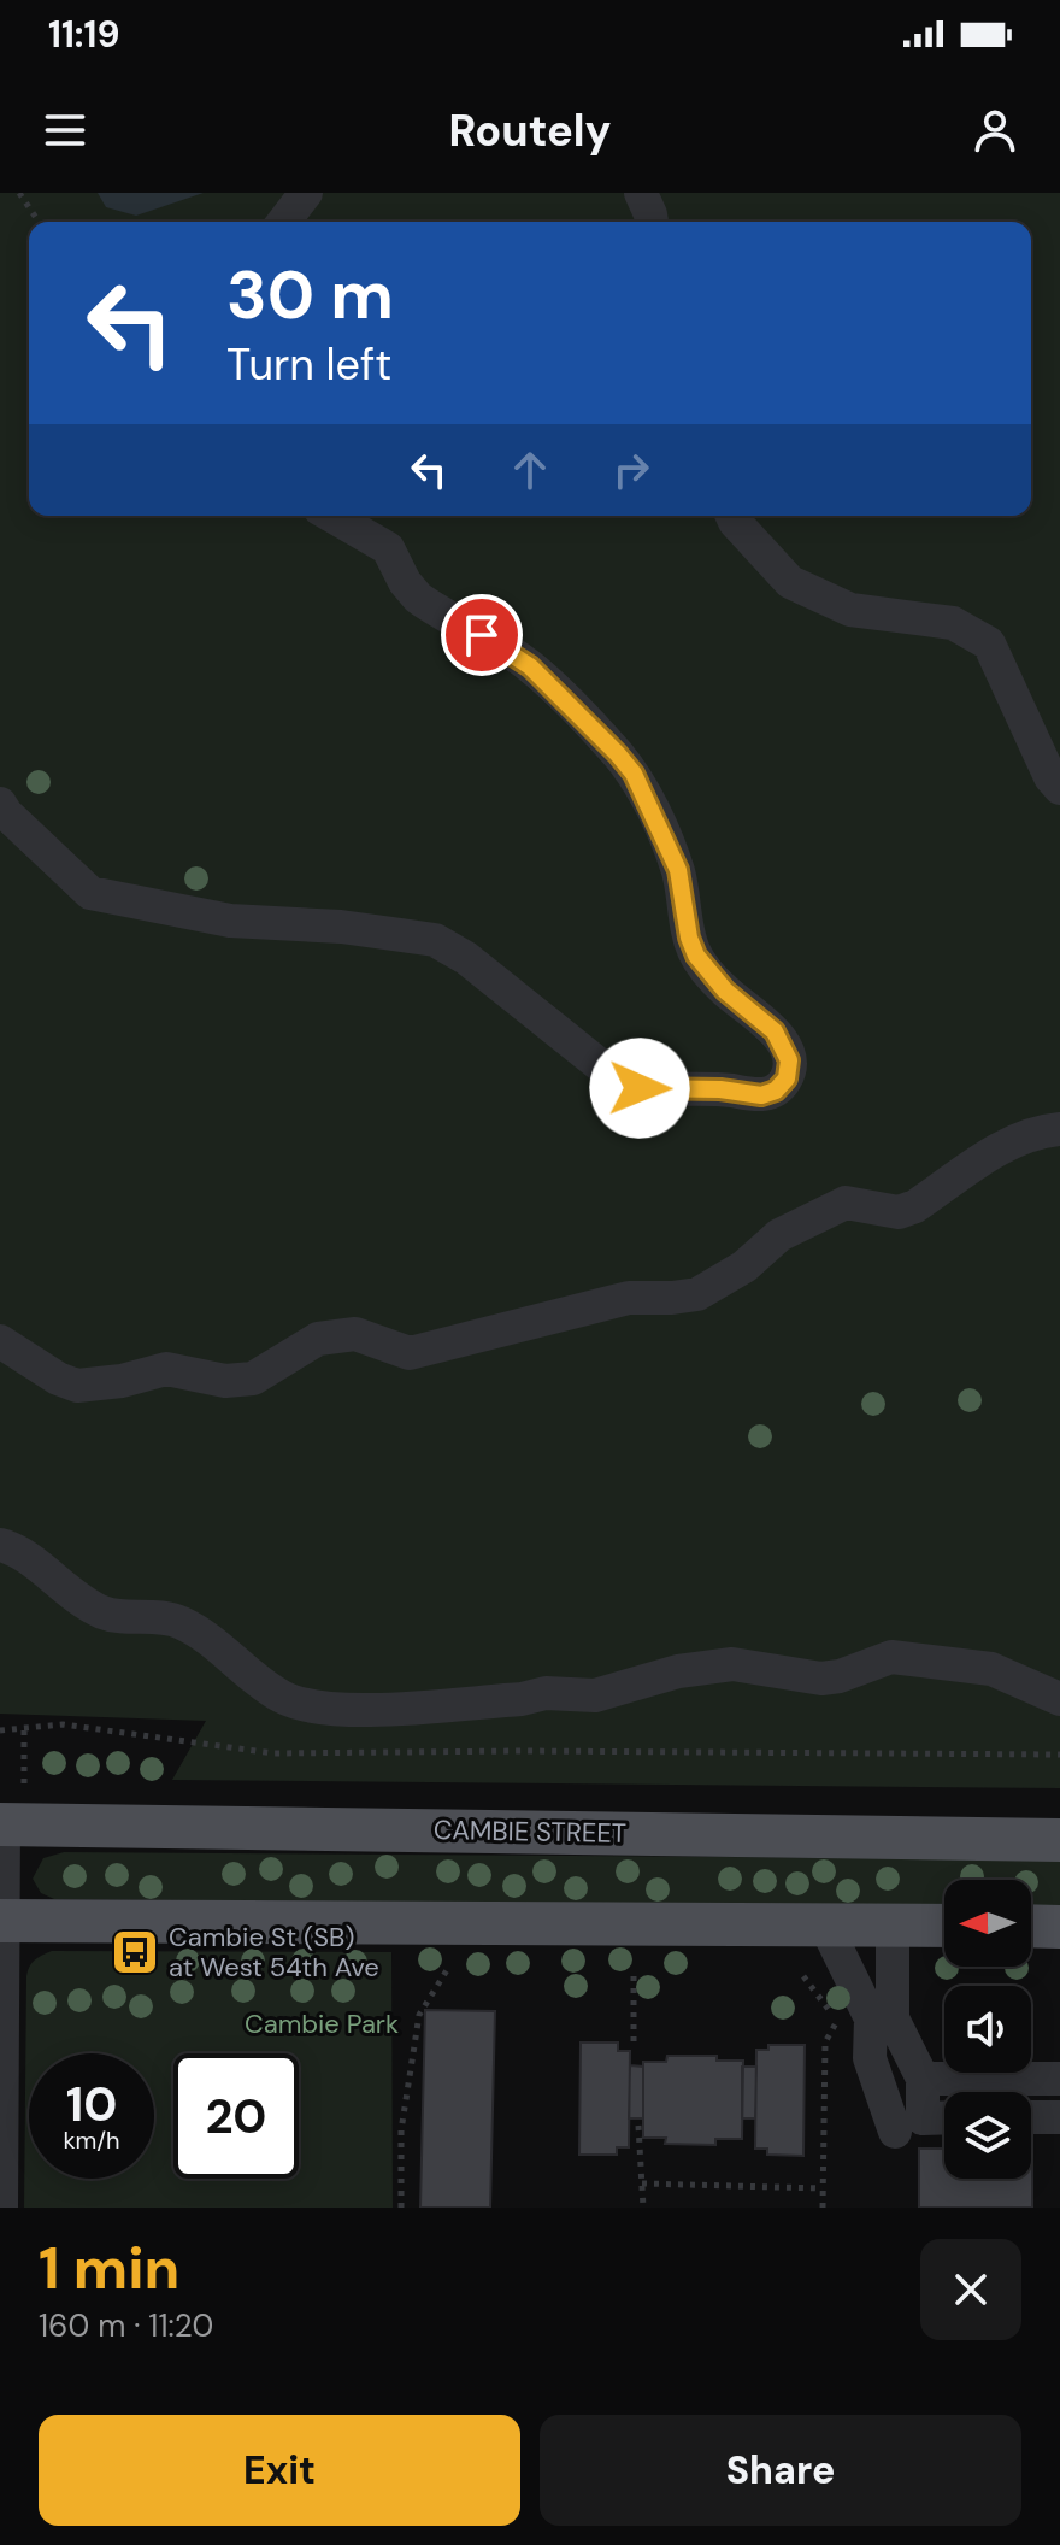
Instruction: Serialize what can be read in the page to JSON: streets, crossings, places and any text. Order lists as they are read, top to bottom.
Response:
{
  "streets": {
    "main road": ["CAMBIE STREET"]
  },
  "parks": ["Cambie Park"],
  "places": {
    "bus stop": ["Cambie St (SB) at West 54th Ave"]
  },
  "north": "left",
  "page": {
    "status": "11:19",
    "header": "Routely",
    "turn": ["30 m", "Turn left"],
    "speed": "10 km/h",
    "limit": "20",
    "heading": ["1 min", "160 m · 11:20"],
    "buttons": ["Exit", "Share"]
  }
}
